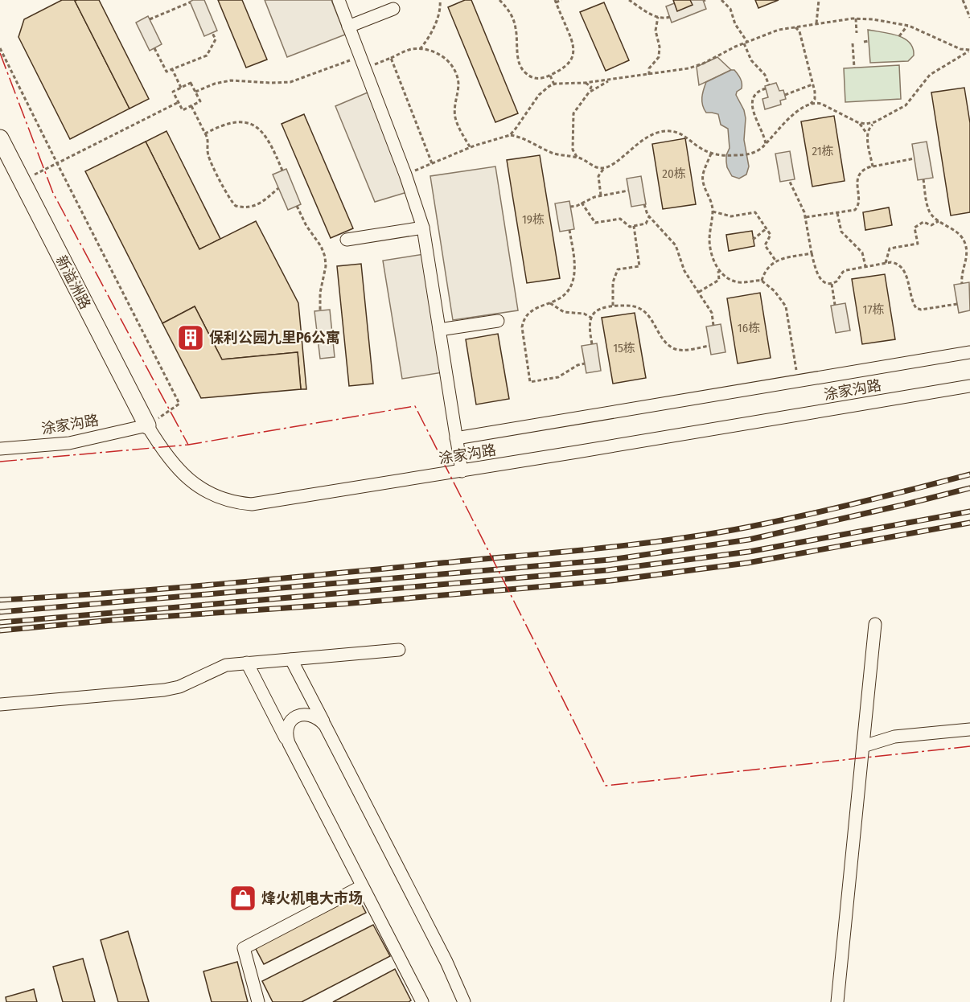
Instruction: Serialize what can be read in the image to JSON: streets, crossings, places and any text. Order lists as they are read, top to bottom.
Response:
{
  "streets": {
    "street": ["新溢洲路", "涂家沟路"]
  },
  "crossings": [
    ["新溢洲路", "涂家沟路"]
  ],
  "places": {
    "building": ["保利公园九里P6公寓"],
    "shop": ["烽火机电大市场"]
  },
  "house_numbers": [
    "21栋",
    "20栋",
    "19栋",
    "17栋",
    "16栋",
    "15栋"
  ]
}
